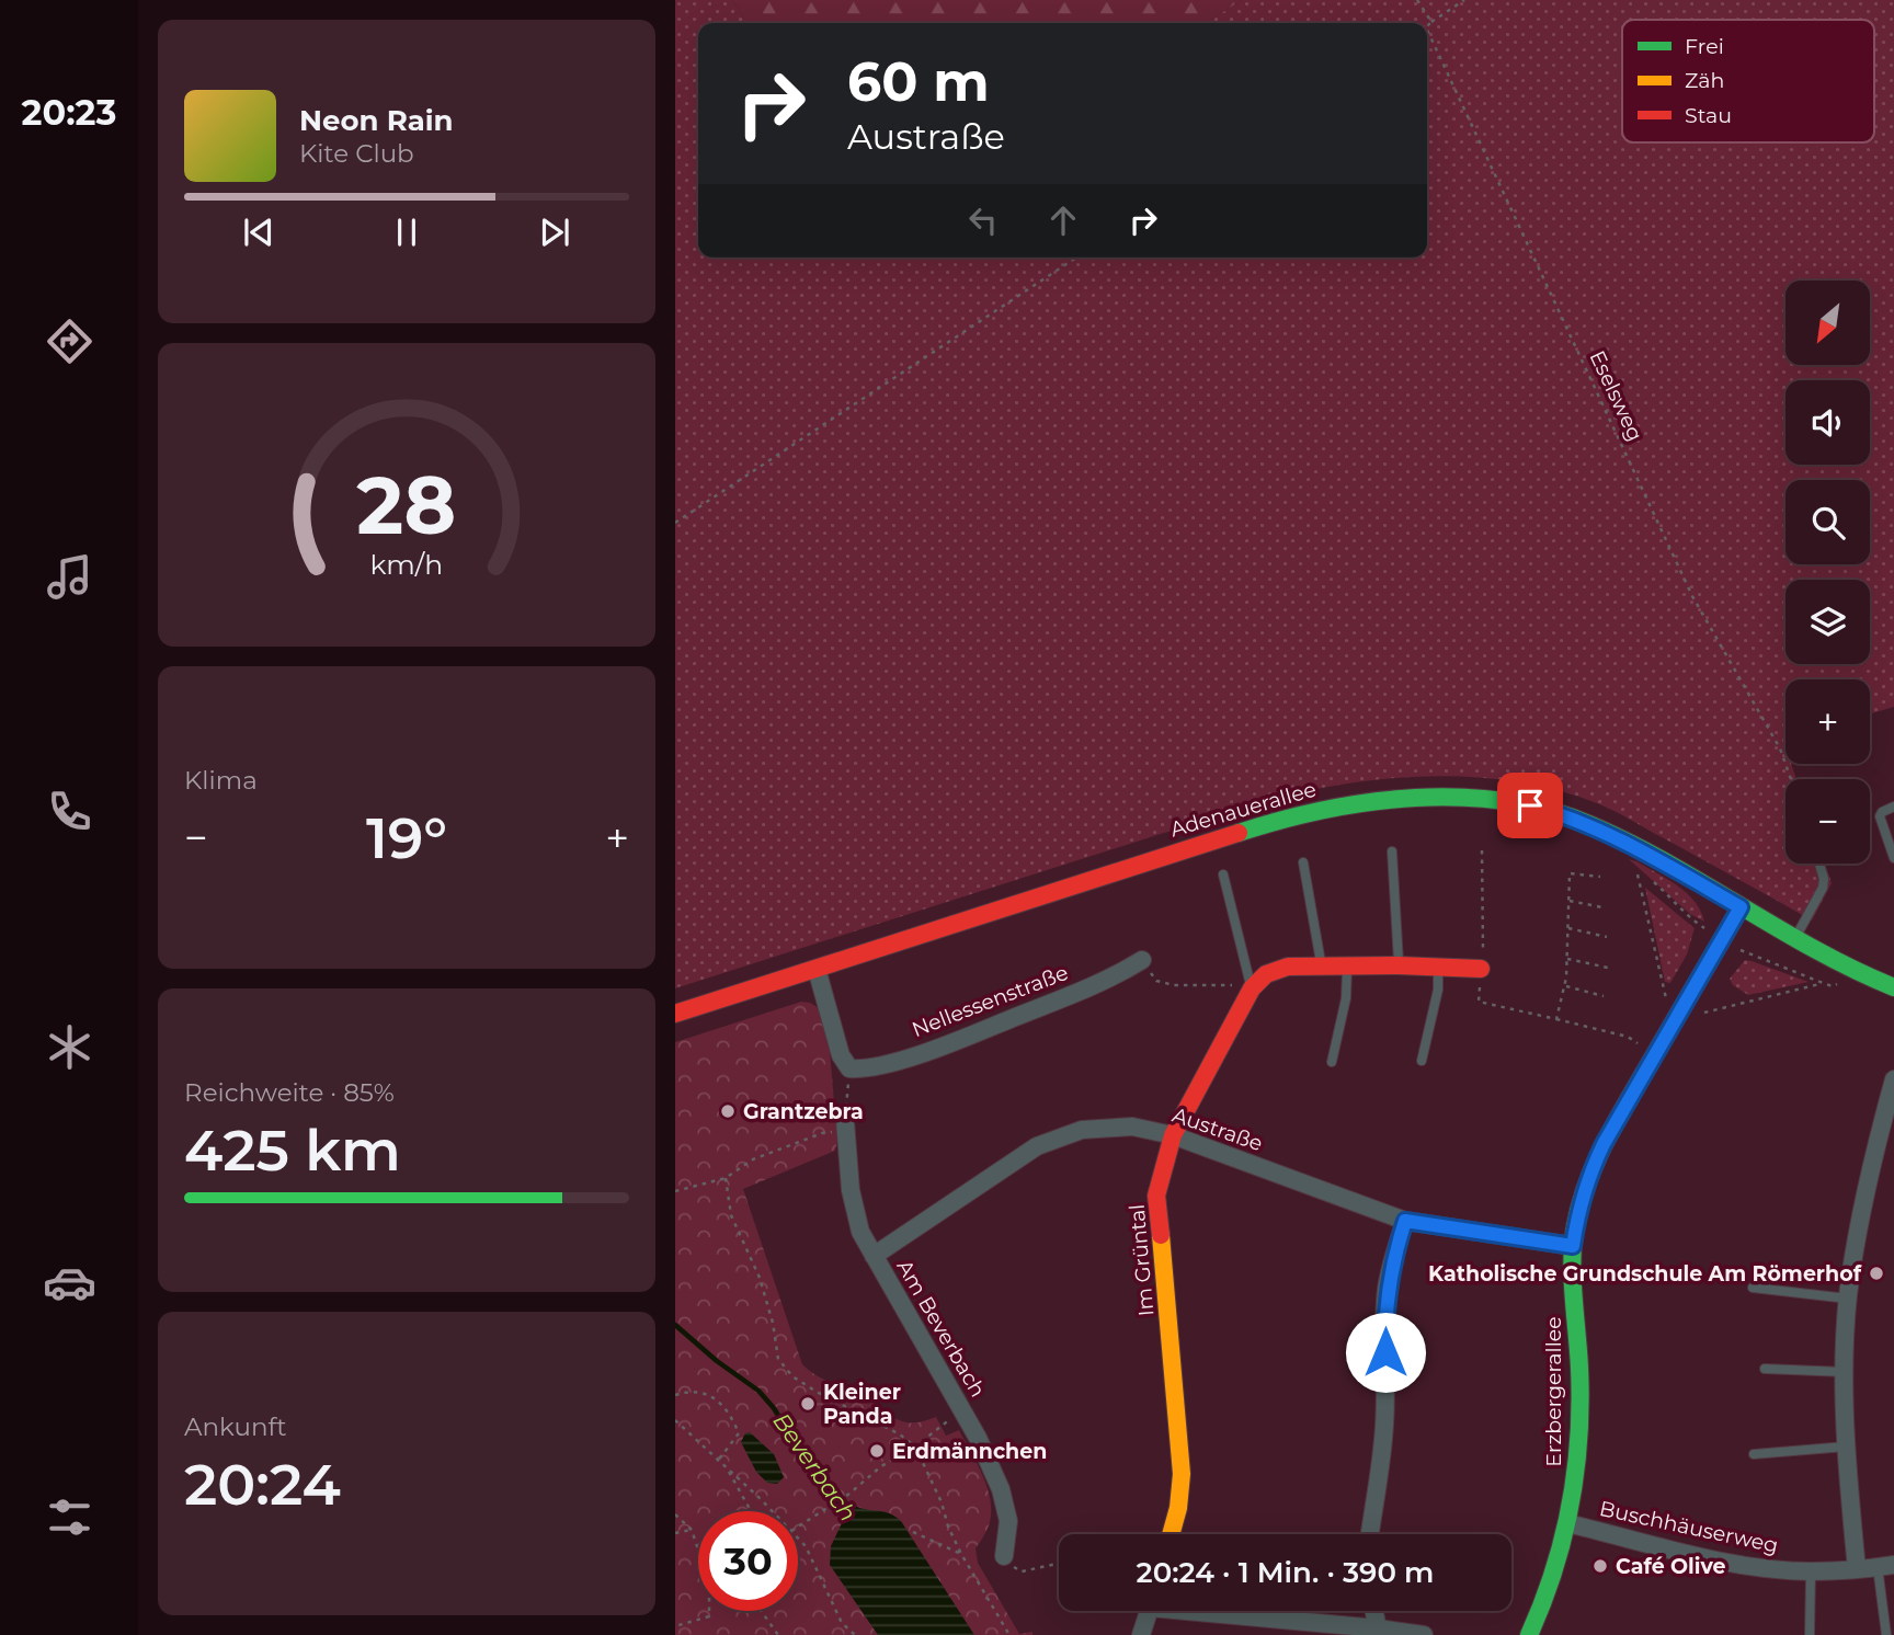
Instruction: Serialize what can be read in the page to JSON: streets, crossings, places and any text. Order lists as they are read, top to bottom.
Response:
{
  "streets": {
    "street": [
      "Adenauerallee",
      "Nellessenstraße",
      "Austraße",
      "Im Grüntal",
      "Am Beverbach",
      "Erzbergerallee",
      "Buschhäuserweg"
    ],
    "path": ["Eselsweg"]
  },
  "crossings": [
    ["Adenauerallee", "Erzbergerallee"],
    ["Austraße", "Im Grüntal"],
    ["Austraße", "Am Beverbach"],
    ["Austraße", "Erzbergerallee"],
    ["Erzbergerallee", "Buschhäuserweg"]
  ],
  "water": ["Beverbach"],
  "places": [
    "Grantzebra",
    "Katholische Grundschule Am Römerhof",
    "Kleiner Panda",
    "Erdmännchen",
    "Café Olive"
  ],
  "legend": ["Frei", "Zäh", "Stau"],
  "north": "bottom left",
  "page": {
    "tabs": "20:23",
    "turn": ["60 m", "Austraße"],
    "song": ["Neon Rain", "Kite Club"],
    "map_buttons": ["+", "−"],
    "tile": [
      "Klima",
      ["Reichweite · 85%", "425 km"],
      ["Ankunft", "20:24"]
    ],
    "heat": ["−", "19°", "+"],
    "limit": "30",
    "trip": "20:24 · 1 Min. · 390 m",
    "gauge": ["28", "km/h"]
  }
}
